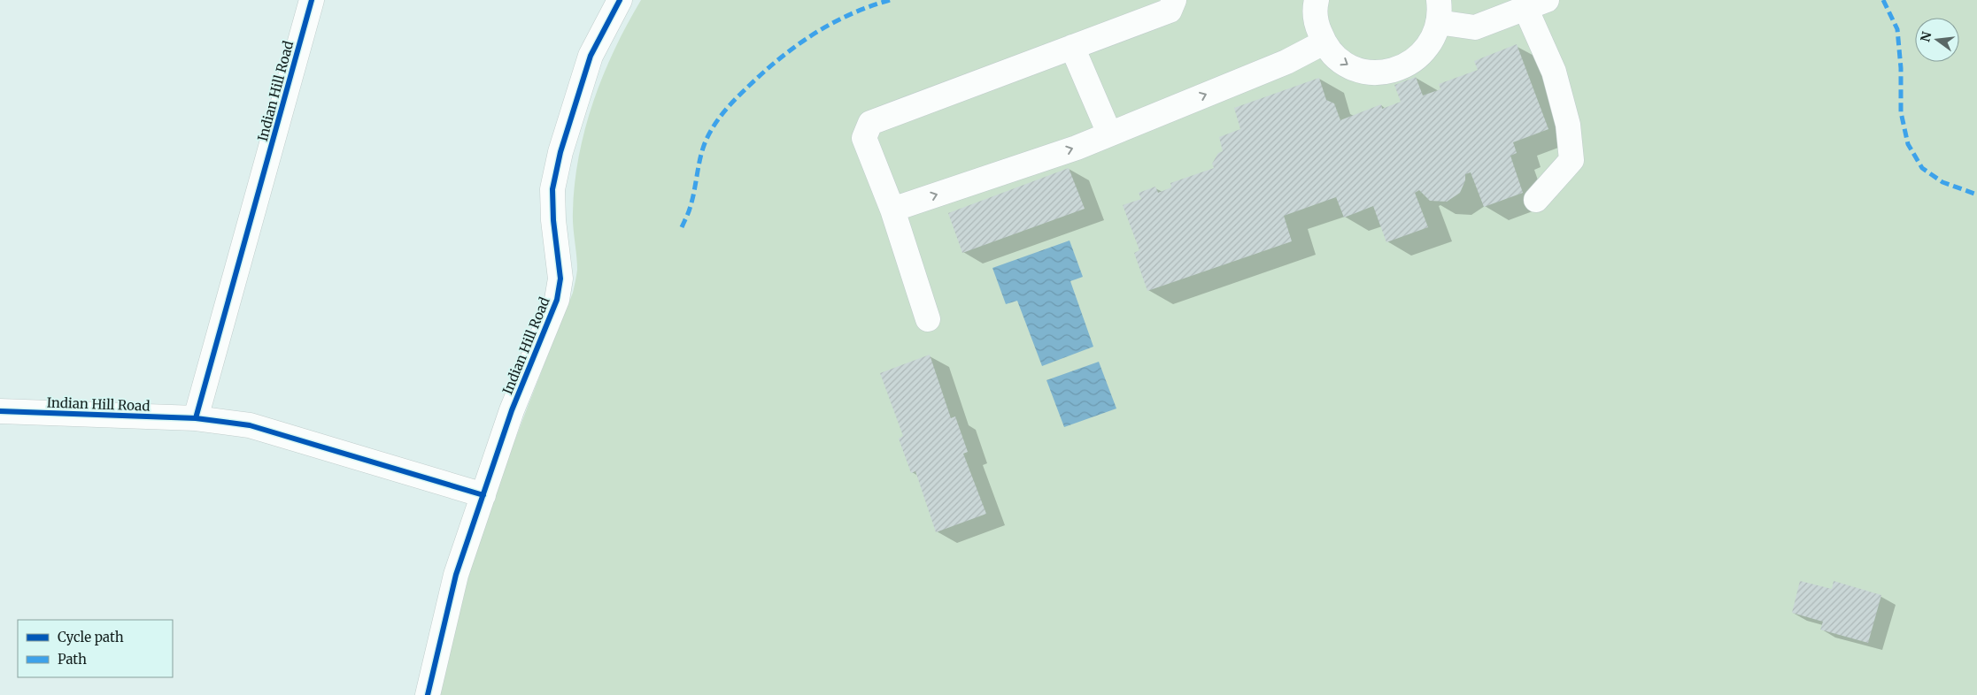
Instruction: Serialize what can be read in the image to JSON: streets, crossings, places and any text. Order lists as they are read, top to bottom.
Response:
{
  "streets": {
    "street": ["Indian Hill Road"]
  },
  "legend": ["Cycle path", "Path"],
  "north": "left"
}
